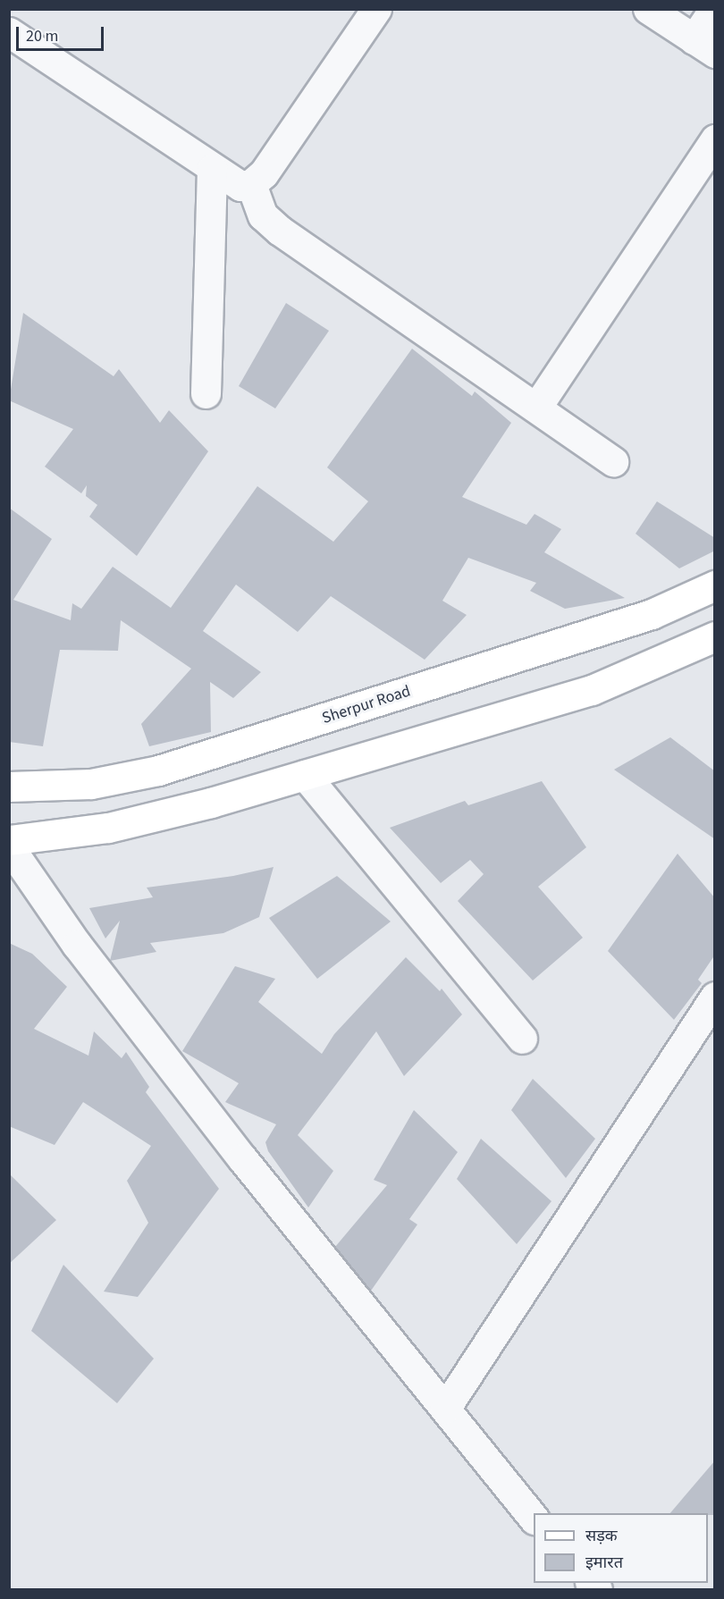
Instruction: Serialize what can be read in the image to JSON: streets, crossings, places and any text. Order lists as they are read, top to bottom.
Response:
{
  "streets": {
    "street": ["Sherpur Road"]
  },
  "legend": ["सड़क", "इमारत"],
  "scale_bar": "20 m"
}
